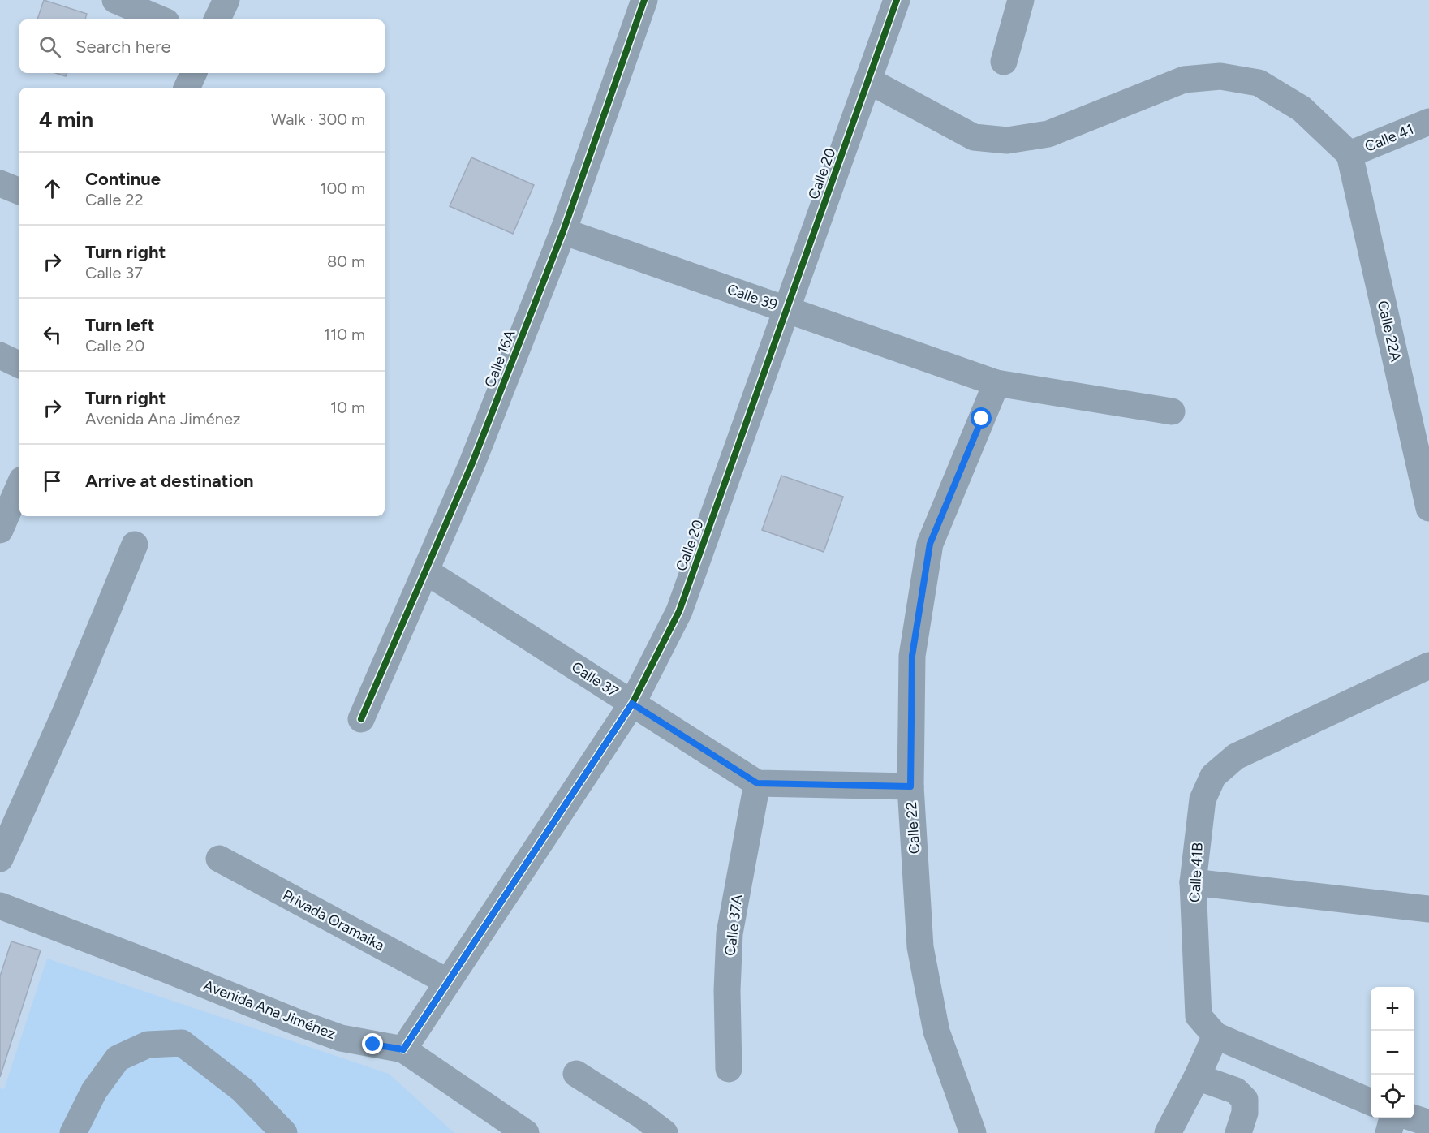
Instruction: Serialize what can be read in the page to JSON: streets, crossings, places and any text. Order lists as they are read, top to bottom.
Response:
{
  "streets": {
    "street": [
      "Calle 41",
      "Calle 20",
      "Calle 39",
      "Calle 22A",
      "Calle 16A",
      "Calle 37",
      "Calle 22",
      "Calle 41B",
      "Privada Oramaika",
      "Calle 37A",
      "Avenida Ana Jiménez"
    ]
  },
  "crossings": [
    ["Calle 41", "Calle 22A"],
    ["Calle 20", "Calle 39"],
    ["Calle 20", "Calle 37"],
    ["Calle 20", "Privada Oramaika"],
    ["Calle 20", "Avenida Ana Jiménez"],
    ["Calle 39", "Calle 16A"],
    ["Calle 39", "Calle 22"],
    ["Calle 16A", "Calle 37"],
    ["Calle 37", "Calle 37A"]
  ],
  "page": {
    "search": "Search here",
    "heading": ["4 min", "Walk · 300 m"],
    "list": [
      ["Continue", "Calle 22", "100 m"],
      ["Turn right", "Calle 37", "80 m"],
      ["Turn left", "Calle 20", "110 m"],
      ["Turn right", "Avenida Ana Jiménez", "10 m"],
      "Arrive at destination"
    ],
    "map_buttons": ["+", "−"]
  }
}
